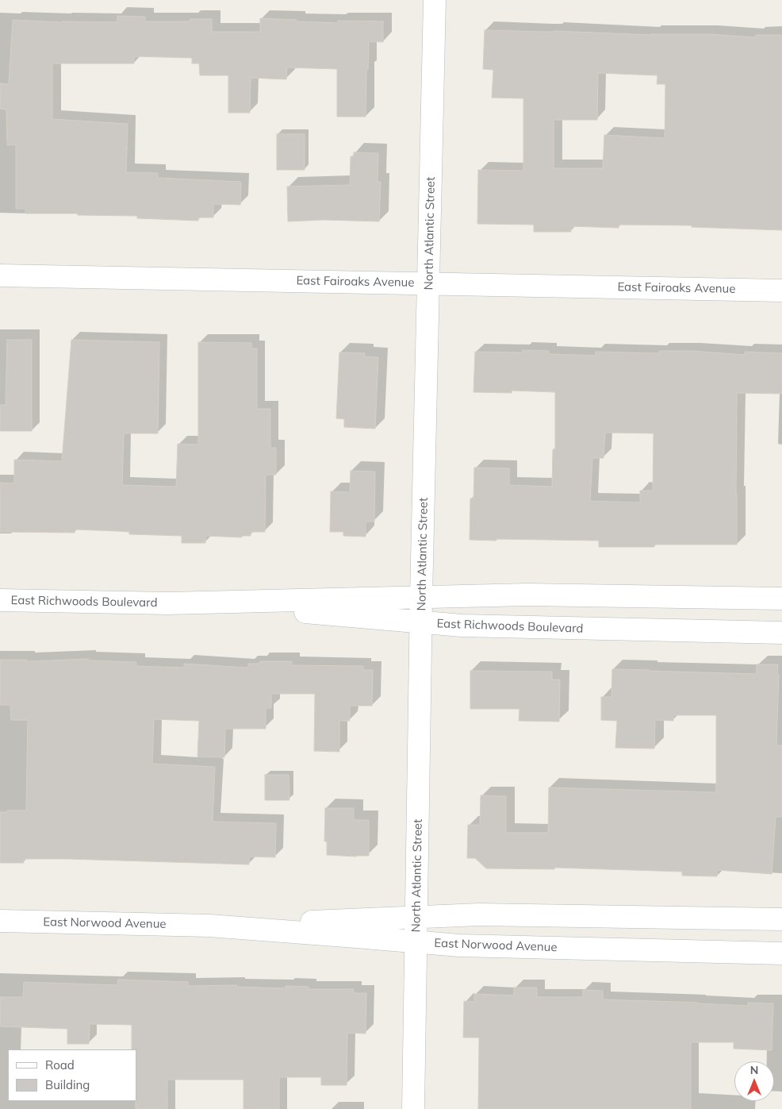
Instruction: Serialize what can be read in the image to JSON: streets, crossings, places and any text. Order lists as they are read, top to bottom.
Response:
{
  "streets": {
    "street": [
      "North Atlantic Street",
      "East Fairoaks Avenue",
      "East Richwoods Boulevard",
      "East Norwood Avenue"
    ]
  },
  "crossings": [
    ["North Atlantic Street", "East Fairoaks Avenue"],
    ["North Atlantic Street", "East Richwoods Boulevard"],
    ["North Atlantic Street", "East Norwood Avenue"]
  ],
  "legend": ["Road", "Building"],
  "north": "top"
}
